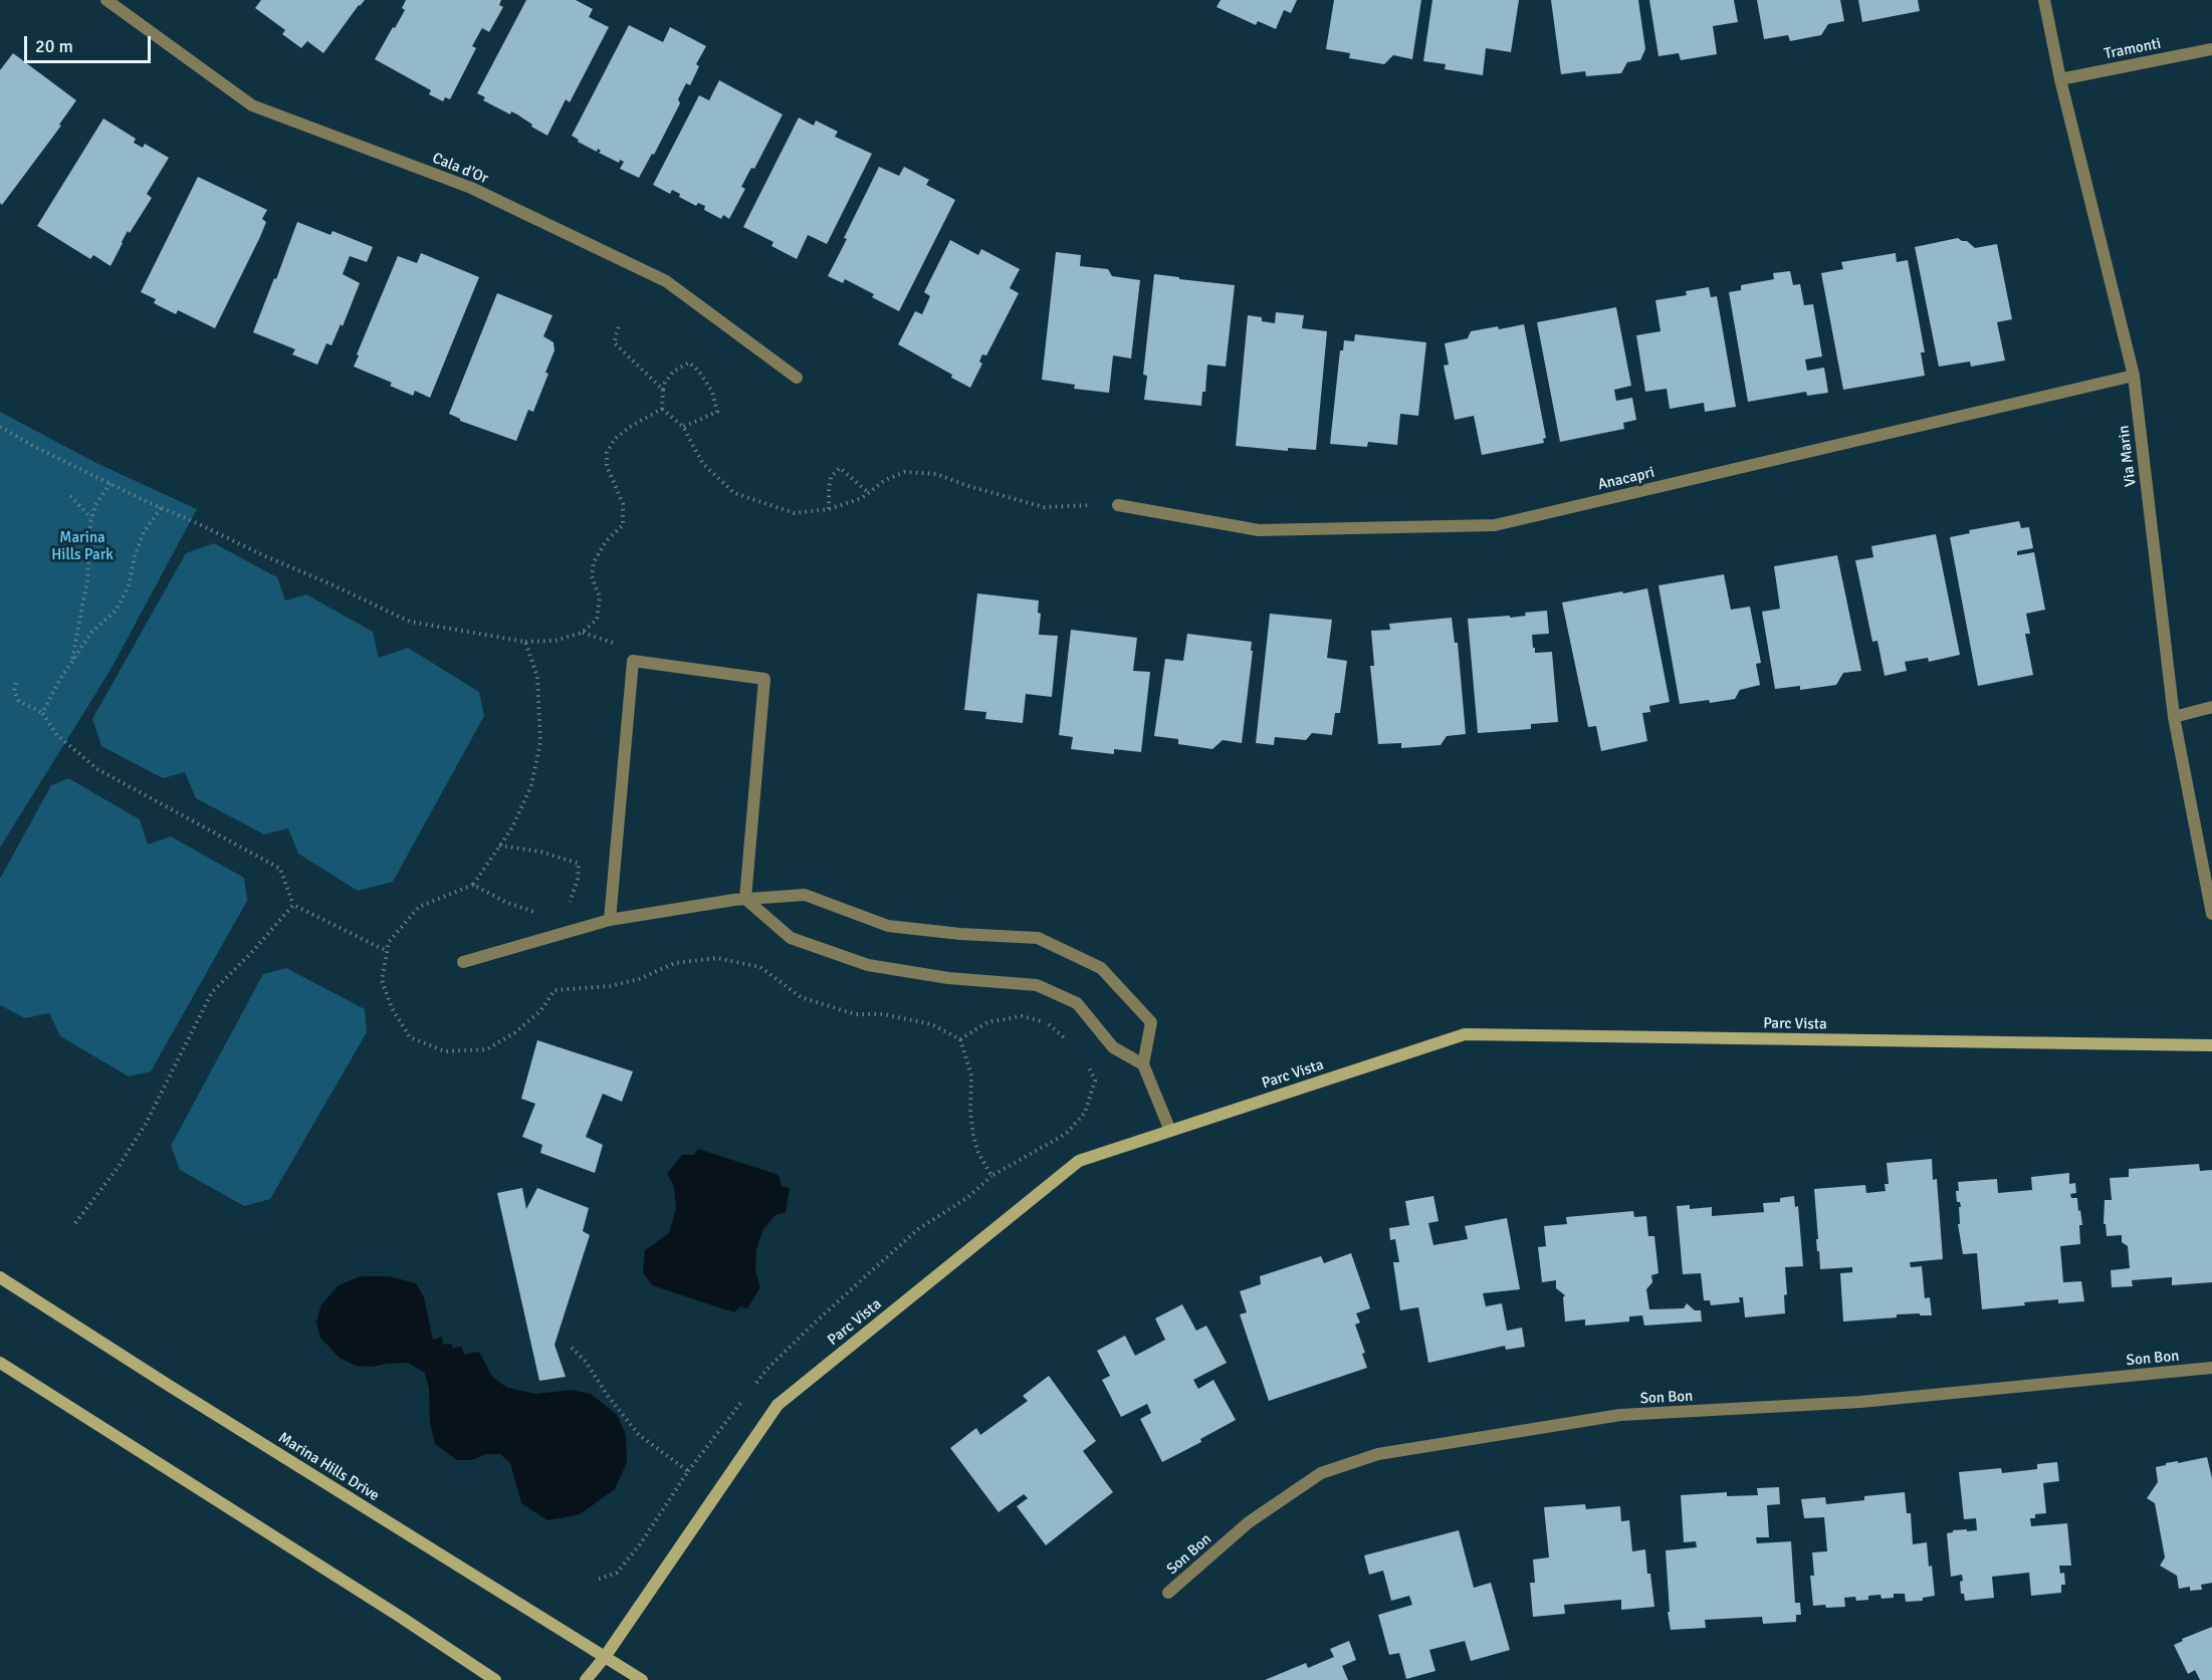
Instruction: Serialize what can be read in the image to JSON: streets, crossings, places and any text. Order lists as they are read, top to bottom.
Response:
{
  "streets": {
    "street": [
      "Tramonti",
      "Cala d'Or",
      "Via Marin",
      "Anacapri",
      "Parc Vista",
      "Son Bon",
      "Marina Hills Drive"
    ]
  },
  "crossings": [
    ["Tramonti", "Via Marin"],
    ["Via Marin", "Anacapri"],
    ["Parc Vista", "Marina Hills Drive"]
  ],
  "parks": ["Marina Hills Park"],
  "scale_bar": "20 m"
}
